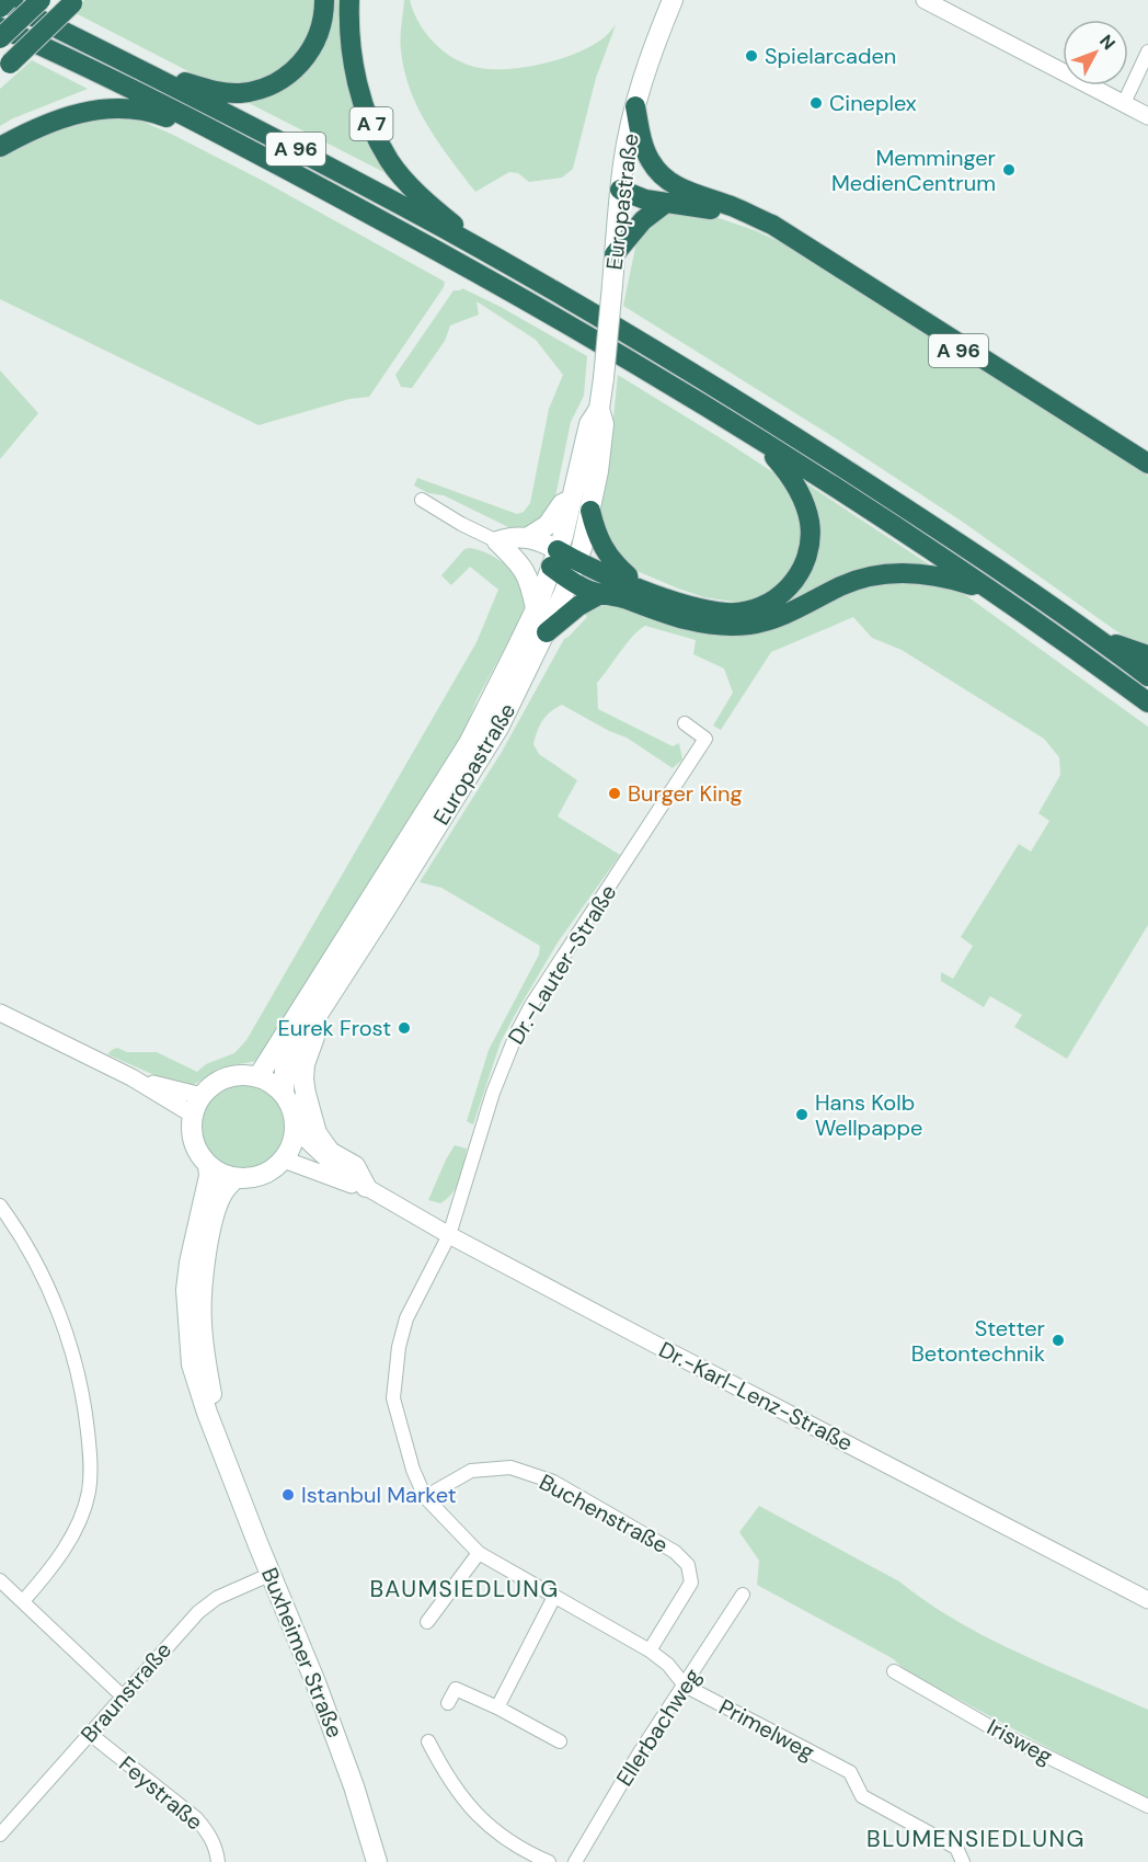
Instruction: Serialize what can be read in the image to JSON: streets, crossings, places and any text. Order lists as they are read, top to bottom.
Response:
{
  "streets": {
    "highway": ["A 7", "A 96"],
    "main road": ["Europastraße", "Buxheimer Straße"],
    "street": [
      "Dr.-Lauter-Straße",
      "Dr.-Karl-Lenz-Straße",
      "Buchenstraße",
      "Braunstraße",
      "Ellerbachweg",
      "Primelweg",
      "Irisweg",
      "Feystraße"
    ]
  },
  "crossings": [
    ["A 7", "A 96"],
    ["A 96", "Europastraße"],
    ["Europastraße", "Dr.-Karl-Lenz-Straße"],
    ["Europastraße", "Buxheimer Straße"],
    ["Dr.-Lauter-Straße", "Dr.-Karl-Lenz-Straße"],
    ["Dr.-Karl-Lenz-Straße", "Buxheimer Straße"],
    ["Buxheimer Straße", "Braunstraße"],
    ["Braunstraße", "Feystraße"],
    ["Ellerbachweg", "Primelweg"]
  ],
  "districts": ["BAUMSIEDLUNG", "BLUMENSIEDLUNG"],
  "places": [
    "Spielarcaden",
    "Cineplex",
    "Memminger MedienCentrum",
    "Burger King",
    "Eurek Frost",
    "Hans Kolb Wellpappe",
    "Stetter Betontechnik",
    "Istanbul Market"
  ],
  "north": "top right"
}
